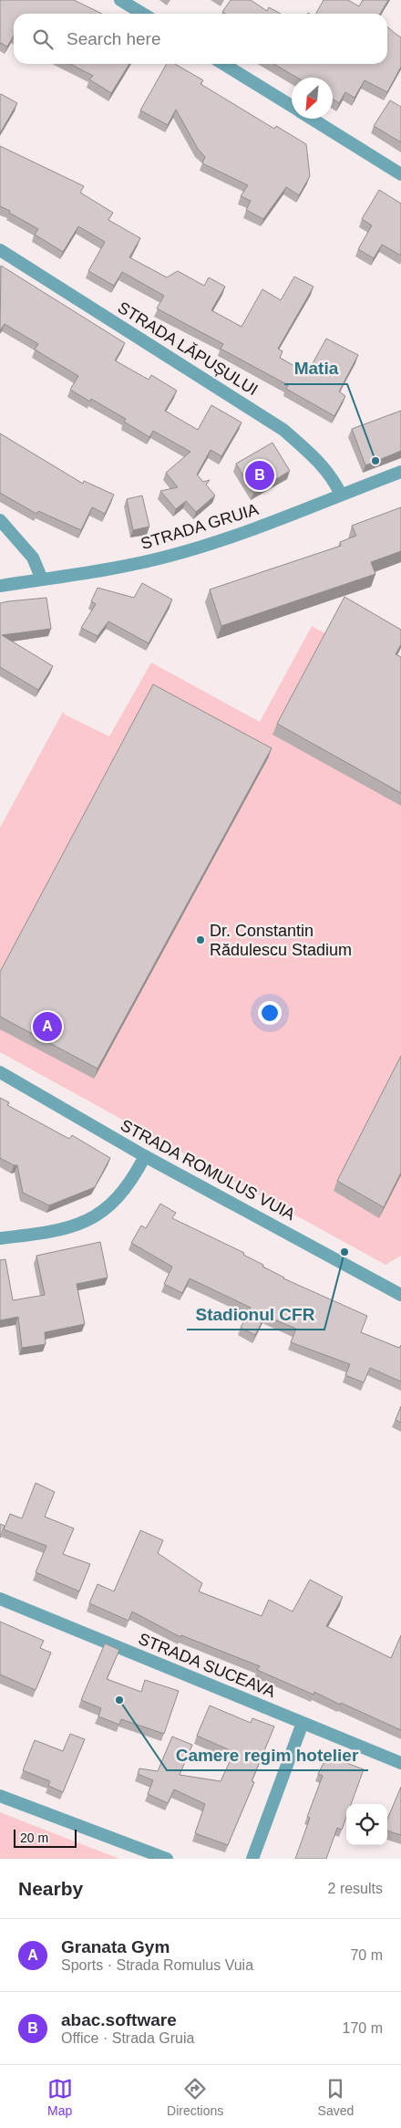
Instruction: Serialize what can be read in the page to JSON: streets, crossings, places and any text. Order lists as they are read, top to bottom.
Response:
{
  "streets": {
    "street": [
      "STRADA LĂPUȘULUI",
      "STRADA GRUIA",
      "STRADA ROMULUS VUIA",
      "STRADA SUCEAVA"
    ]
  },
  "crossings": [
    ["STRADA LĂPUȘULUI", "STRADA GRUIA"]
  ],
  "places": [
    "Matia",
    "Dr. Constantin Rădulescu Stadium",
    "Stadionul CFR",
    "Camere regim hotelier"
  ],
  "scale_bar": "20 m",
  "north": "bottom left",
  "page": {
    "search": "Search here",
    "pins": ["B", "A"],
    "scale": "20 m",
    "heading": ["Nearby", "2 results"],
    "list": [
      {
        "mark": "A",
        "name": "Granata Gym",
        "note": "Sports · Strada Romulus Vuia",
        "value": "70 m"
      },
      {
        "mark": "B",
        "name": "abac.software",
        "note": "Office · Strada Gruia",
        "value": "170 m"
      }
    ],
    "nav": ["Map", "Directions", "Saved"]
  }
}
